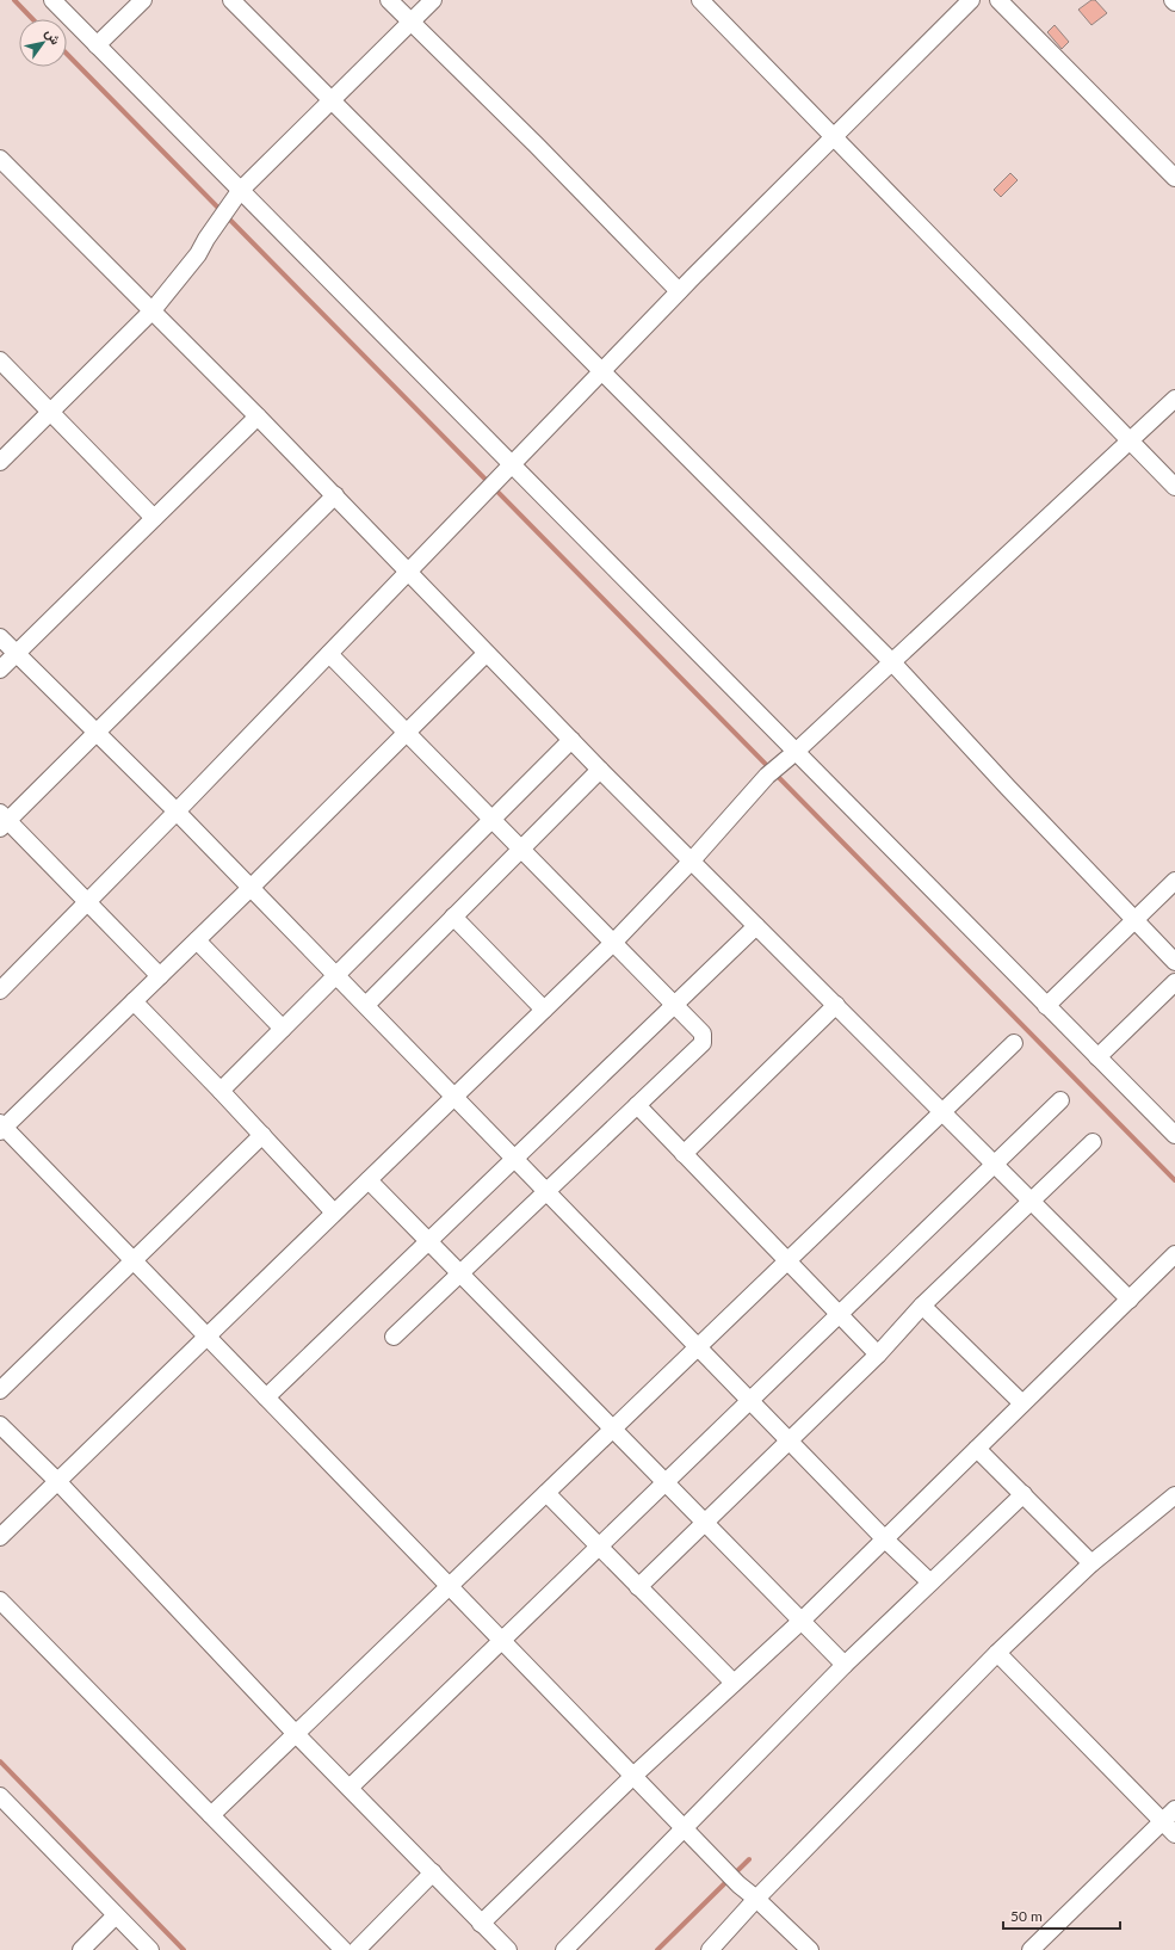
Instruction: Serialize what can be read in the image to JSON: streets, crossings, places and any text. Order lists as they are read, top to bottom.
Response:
{
  "scale_bar": "50 m",
  "north": "top right"
}
